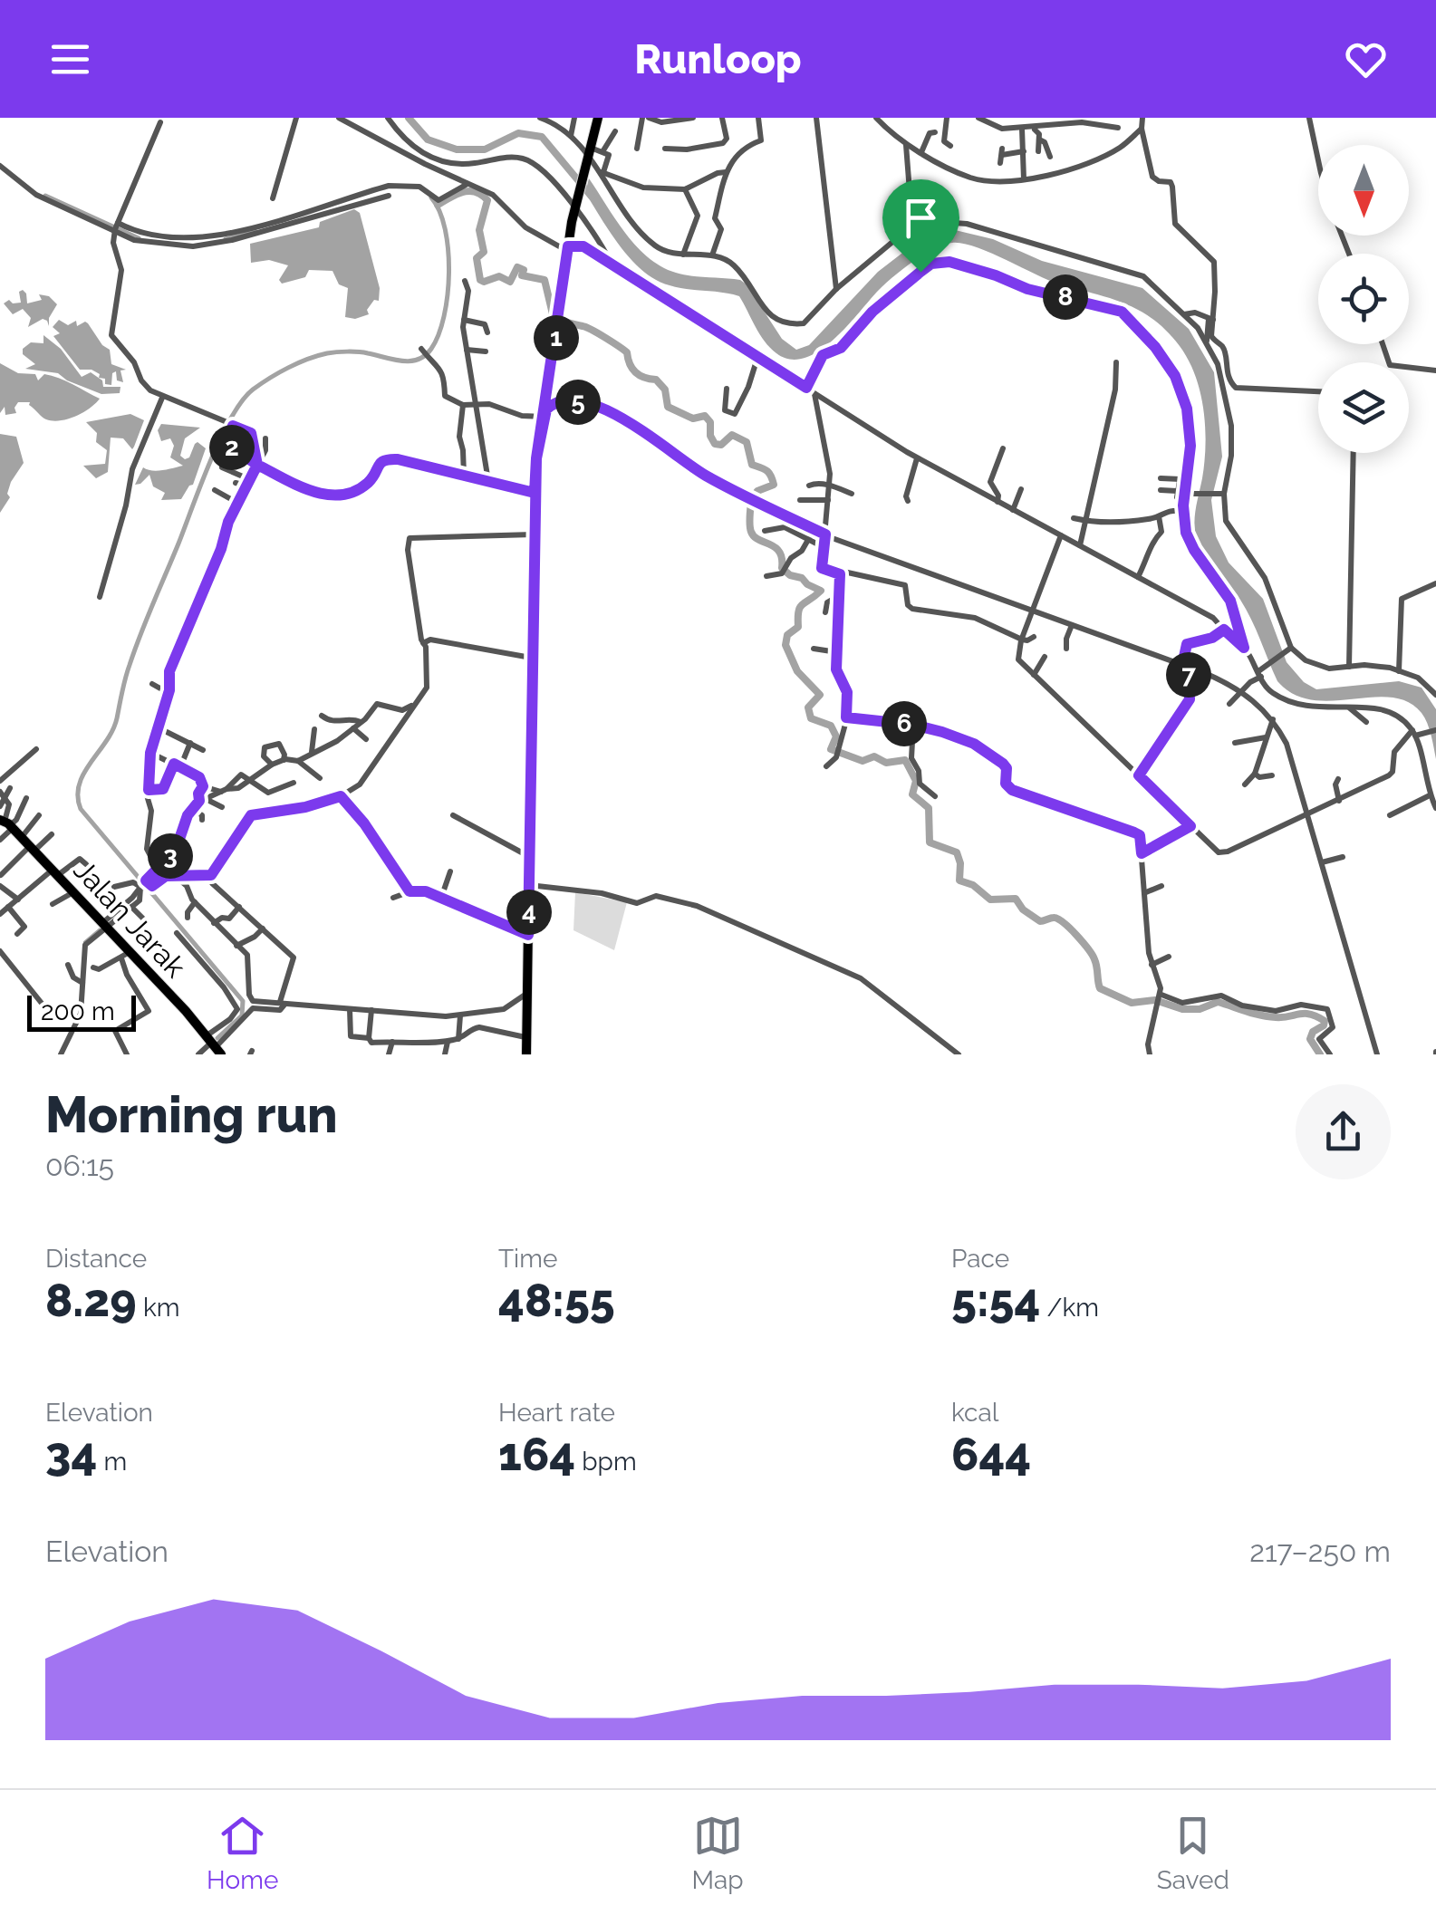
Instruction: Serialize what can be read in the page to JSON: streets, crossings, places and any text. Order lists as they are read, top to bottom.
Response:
{
  "streets": {
    "main road": ["Jalan Jarak"]
  },
  "scale_bar": "200 m",
  "north": "bottom",
  "page": {
    "header": "Runloop",
    "pins": [
      "8",
      "1",
      "5",
      "2",
      "7",
      "6",
      "3",
      "4"
    ],
    "scale": "200 m",
    "heading": ["Morning run", "06:15"],
    "stats": [
      ["Distance", "8.29 km"],
      ["Time", "48:55"],
      ["Pace", "5:54 /km"],
      ["Elevation", "34 m"],
      ["Heart rate", "164 bpm"],
      ["kcal", "644"]
    ],
    "chart": ["Elevation", "217–250 m"],
    "tabs": ["Home", "Map", "Saved"]
  }
}
